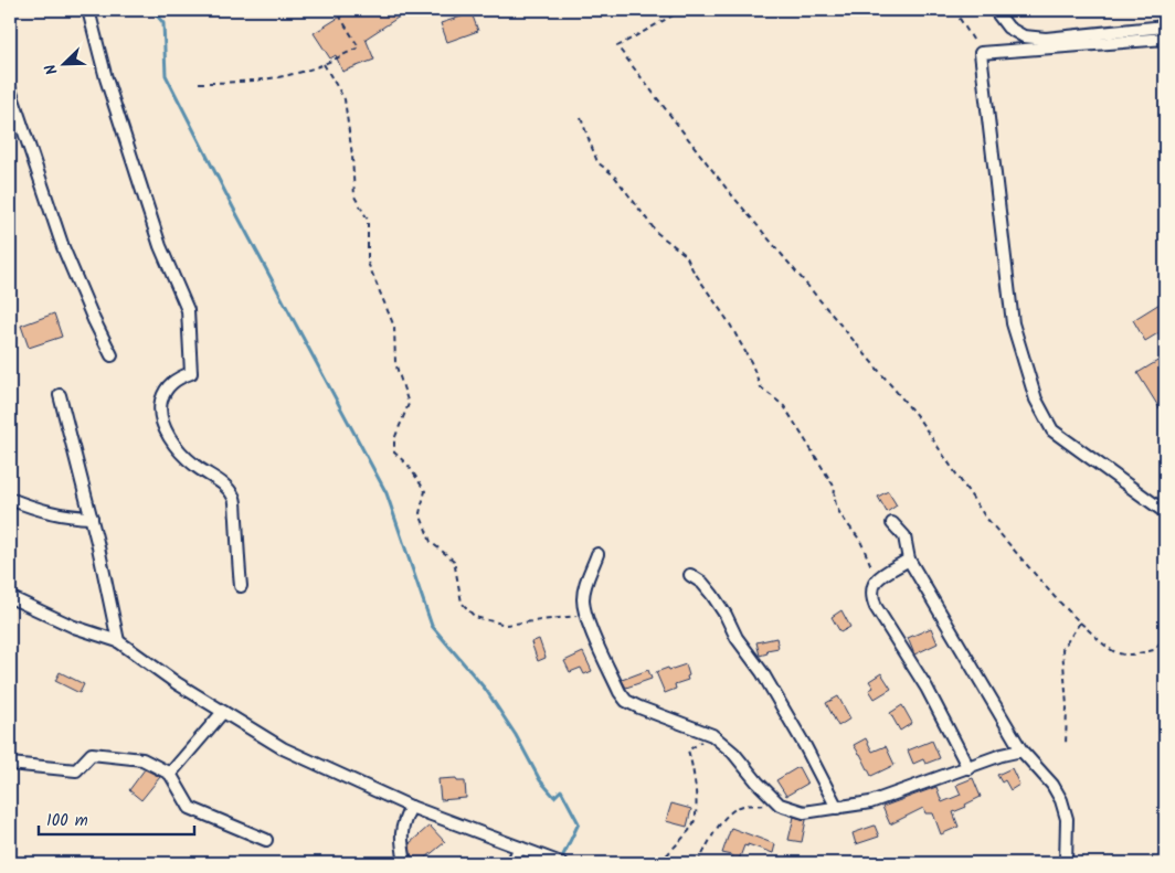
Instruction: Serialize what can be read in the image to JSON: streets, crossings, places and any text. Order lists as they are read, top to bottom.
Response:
{
  "scale_bar": "100 m",
  "north": "bottom left"
}
